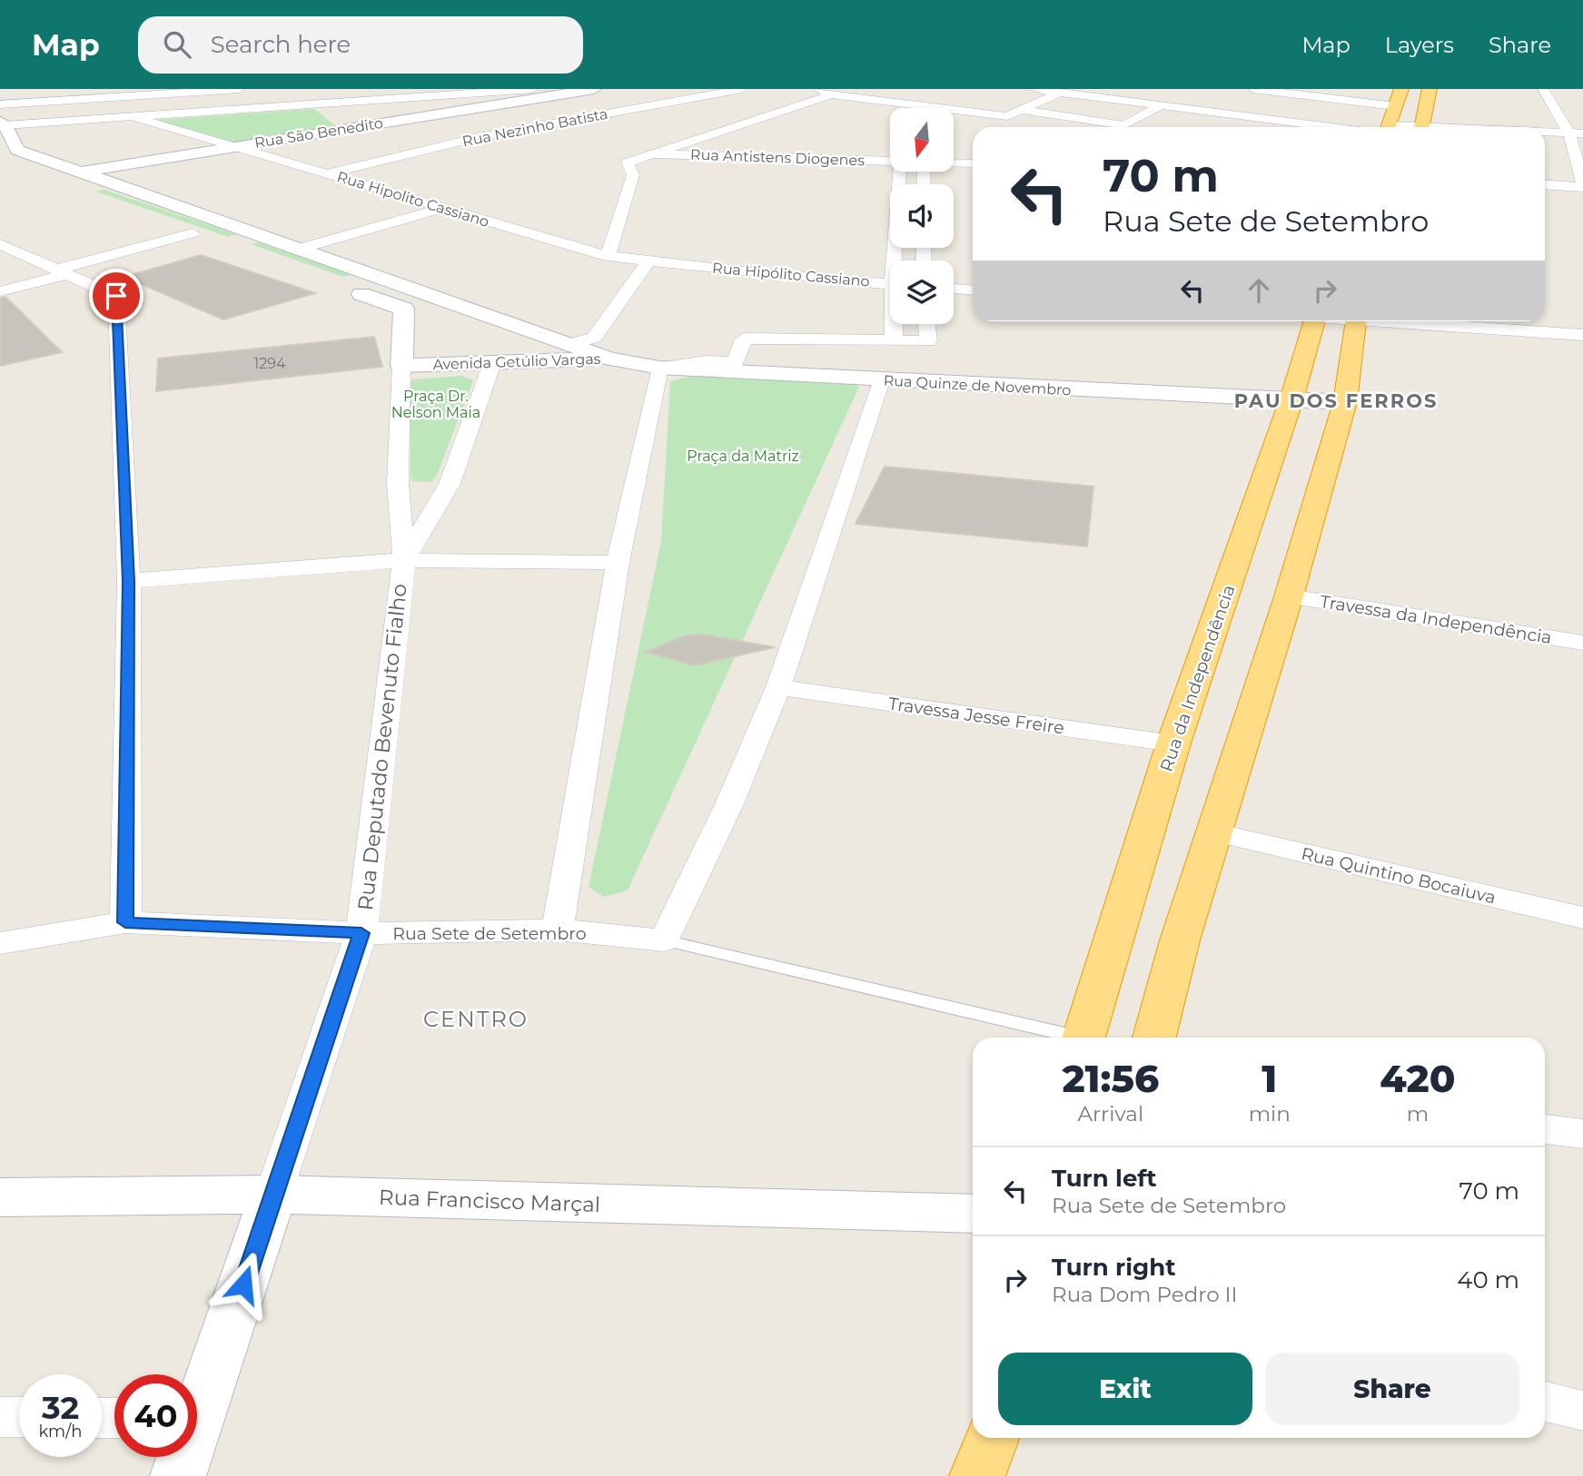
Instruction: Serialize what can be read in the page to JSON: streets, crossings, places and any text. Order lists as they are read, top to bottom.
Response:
{
  "streets": {
    "highway": ["Rua da Independência"],
    "main road": [
      "Rua São Benedito",
      "Avenida Getúlio Vargas",
      "Rua Quinze de Novembro",
      "Rua Deputado Bevenuto Fialho",
      "Rua Francisco Marçal"
    ],
    "street": [
      "Rua Nezinho Batista",
      "Rua Antistens Diogenes",
      "Rua Hipolito Cassiano",
      "Rua Hipólito Cassiano",
      "Travessa da Independência",
      "Travessa Jesse Freire",
      "Rua Quintino Bocaiuva",
      "Rua Sete de Setembro"
    ]
  },
  "crossings": [
    ["Rua Nezinho Batista", "Rua Hipolito Cassiano"],
    ["Rua São Benedito", "Rua Hipolito Cassiano"],
    ["Rua São Benedito", "Avenida Getúlio Vargas"],
    ["Rua Hipolito Cassiano", "Rua Hipólito Cassiano"],
    ["Avenida Getúlio Vargas", "Rua Quinze de Novembro"],
    ["Rua Quinze de Novembro", "Rua da Independência"],
    ["Rua da Independência", "Travessa Jesse Freire"],
    ["Rua Deputado Bevenuto Fialho", "Rua Sete de Setembro"],
    ["Rua Deputado Bevenuto Fialho", "Rua Francisco Marçal"]
  ],
  "districts": ["PAU DOS FERROS", "CENTRO"],
  "parks": ["Praça Dr. Nelson Maia", "Praça da Matriz"],
  "house_numbers": ["1294"],
  "north": "bottom",
  "page": {
    "header": "Map",
    "search": "Search here",
    "nav": ["Map", "Layers", "Share"],
    "turn": ["70 m", "Rua Sete de Setembro"],
    "eta": [
      "21:56",
      "Arrival",
      "1",
      "min",
      "420",
      "m"
    ],
    "list": [
      {
        "name": "Turn left",
        "note": "Rua Sete de Setembro",
        "value": "70 m"
      },
      {
        "name": "Turn right",
        "note": "Rua Dom Pedro II",
        "value": "40 m"
      }
    ],
    "buttons": ["Exit", "Share"],
    "speed": "32 km/h",
    "limit": "40"
  }
}
